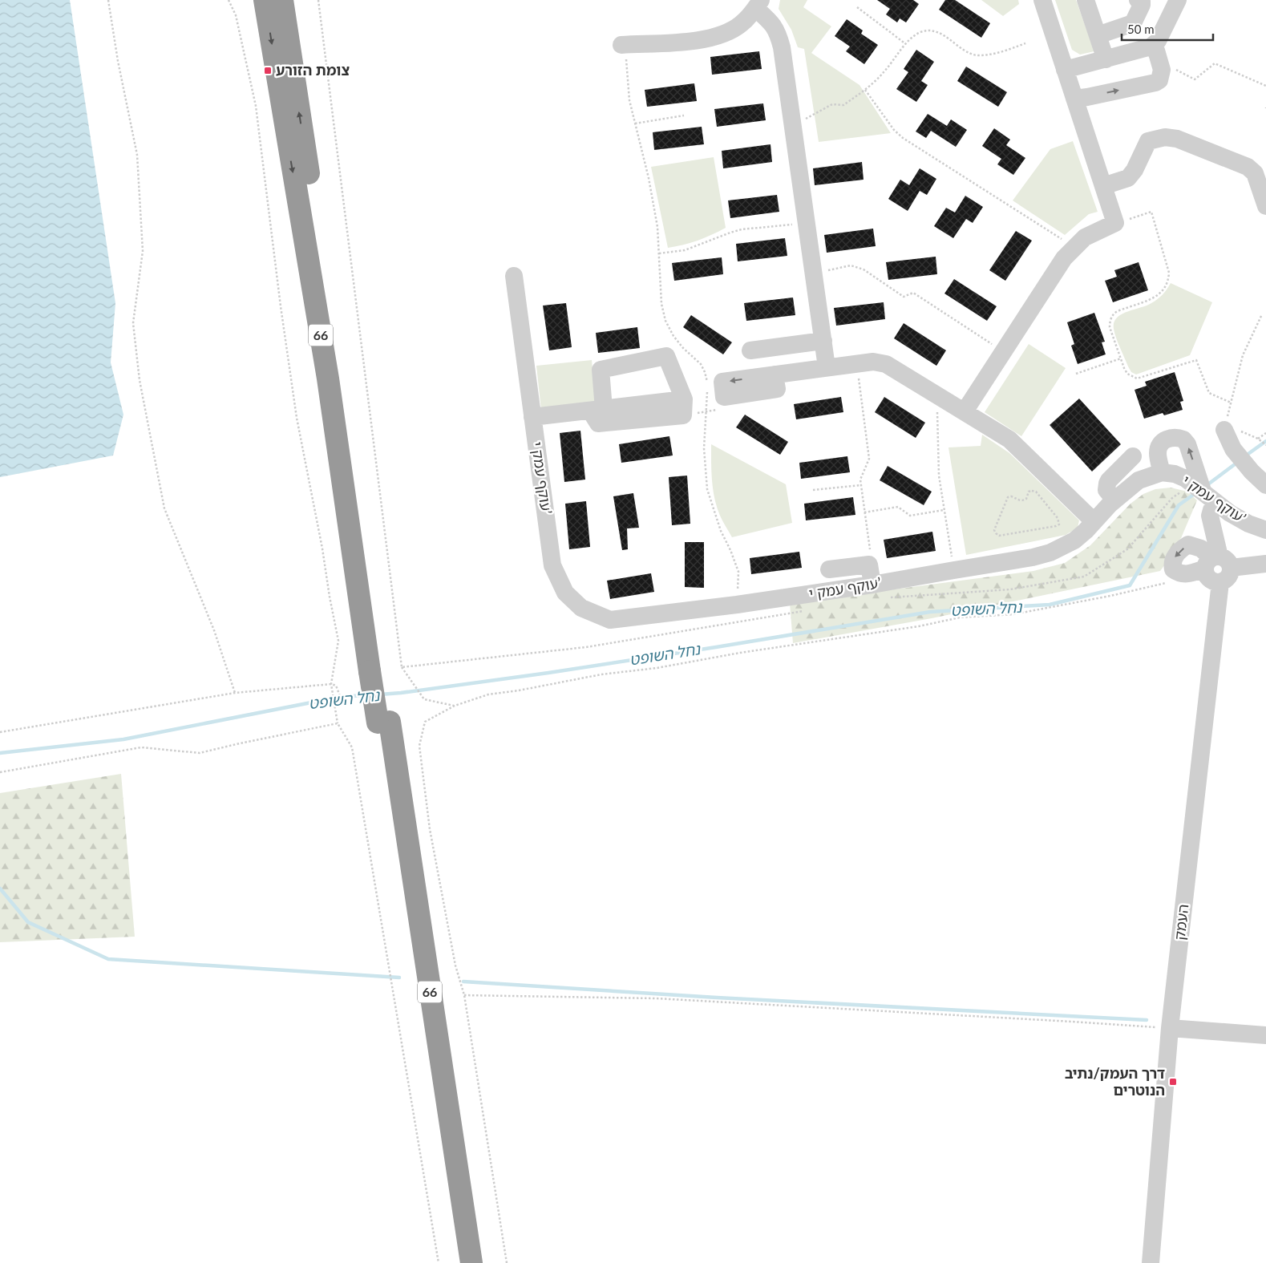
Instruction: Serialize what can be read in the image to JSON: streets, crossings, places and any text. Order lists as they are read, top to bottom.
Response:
{
  "streets": {
    "highway": ["66"],
    "street": ["עוקף עמק י’", "העמק"]
  },
  "water": ["נחל השופט"],
  "places": {
    "transit": ["צומת הזורע", "דרך העמק/נתיב הנוטרים"]
  },
  "scale_bar": "50 m"
}
